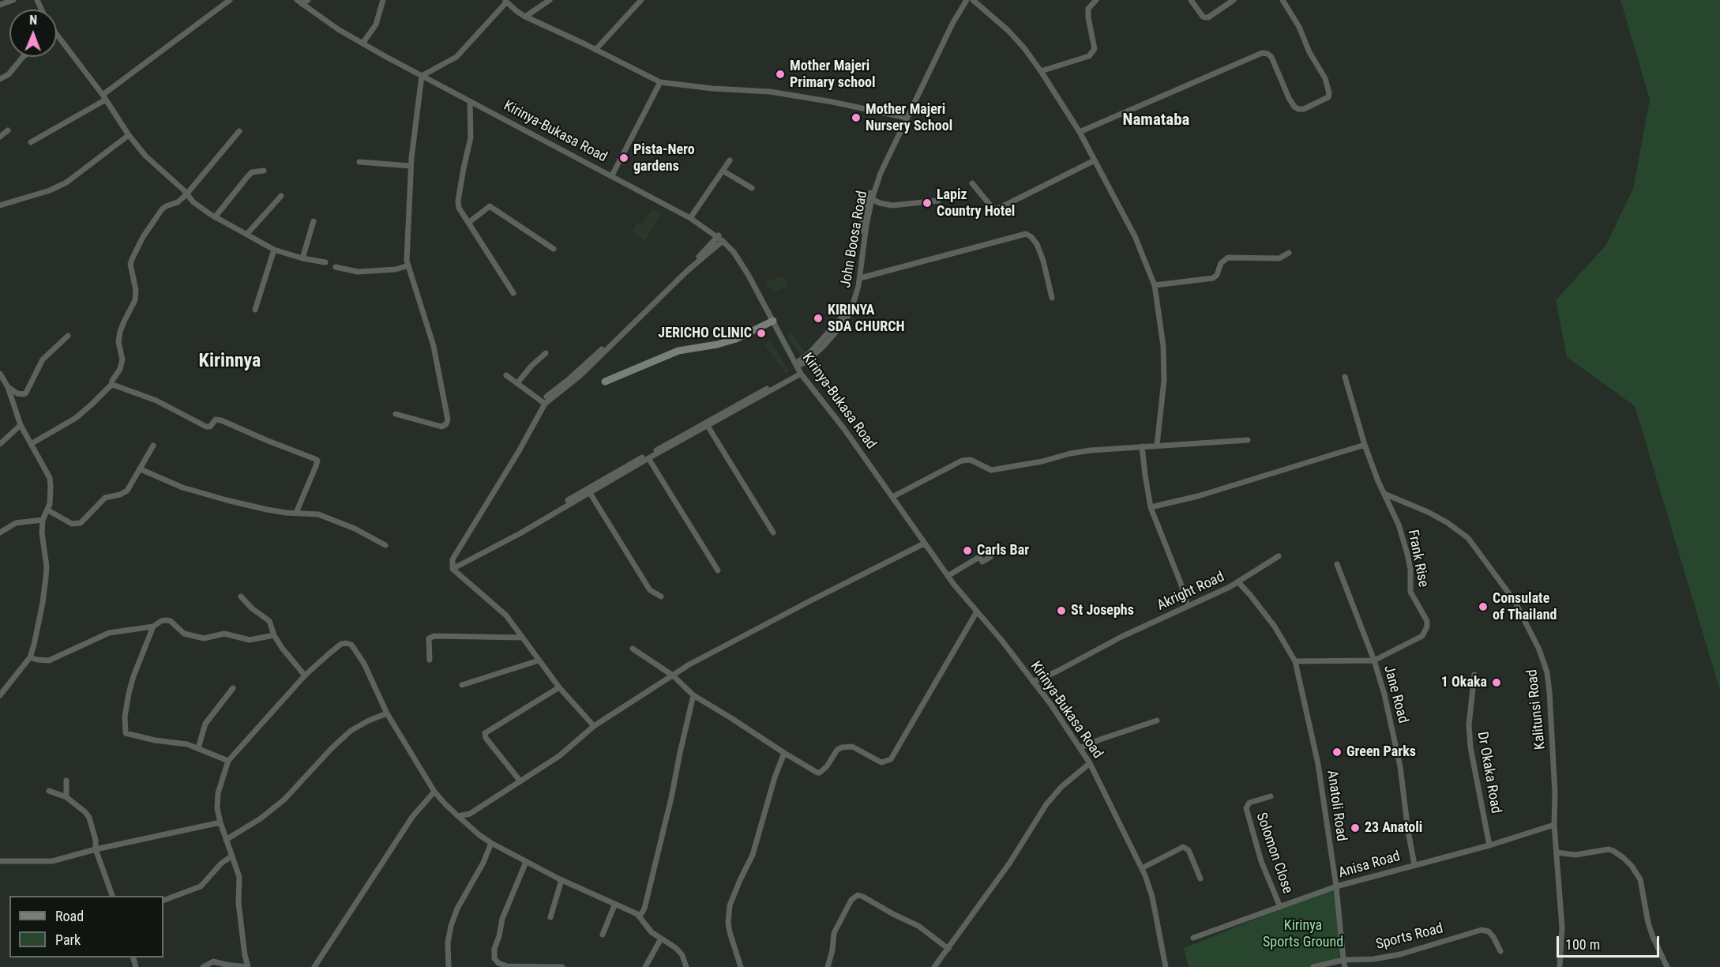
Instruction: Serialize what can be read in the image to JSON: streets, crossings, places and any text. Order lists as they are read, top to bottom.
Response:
{
  "streets": {
    "street": [
      "Kirinya-Bukasa Road",
      "John Boosa Road",
      "Frank Rise",
      "Akright Road",
      "Jane Road",
      "Kalitunsi Road",
      "Dr Okaka Road",
      "Anatoli Road",
      "Solomon Close",
      "Anisa Road",
      "Sports Road"
    ]
  },
  "crossings": [
    ["Kirinya-Bukasa Road", "John Boosa Road"],
    ["Kirinya-Bukasa Road", "Akright Road"],
    ["Frank Rise", "Jane Road"],
    ["Frank Rise", "Kalitunsi Road"],
    ["Frank Rise", "Anatoli Road"],
    ["Akright Road", "Anatoli Road"],
    ["Jane Road", "Anisa Road"],
    ["Kalitunsi Road", "Anisa Road"],
    ["Dr Okaka Road", "Anisa Road"],
    ["Anatoli Road", "Anisa Road"],
    ["Anatoli Road", "Sports Road"],
    ["Solomon Close", "Anisa Road"]
  ],
  "districts": ["Namataba", "Kirinnya"],
  "parks": ["Kirinya Sports Ground"],
  "places": [
    "Mother Majeri Primary school",
    "Mother Majeri Nursery School",
    "Pista-Nero gardens",
    "Lapiz Country Hotel",
    "KIRINYA SDA CHURCH",
    "JERICHO CLINIC",
    "Carls Bar",
    "Consulate of Thailand",
    "St Josephs",
    "1 Okaka",
    "Green Parks",
    "23 Anatoli"
  ],
  "legend": ["Road", "Park"],
  "scale_bar": "100 m",
  "north": "top"
}
